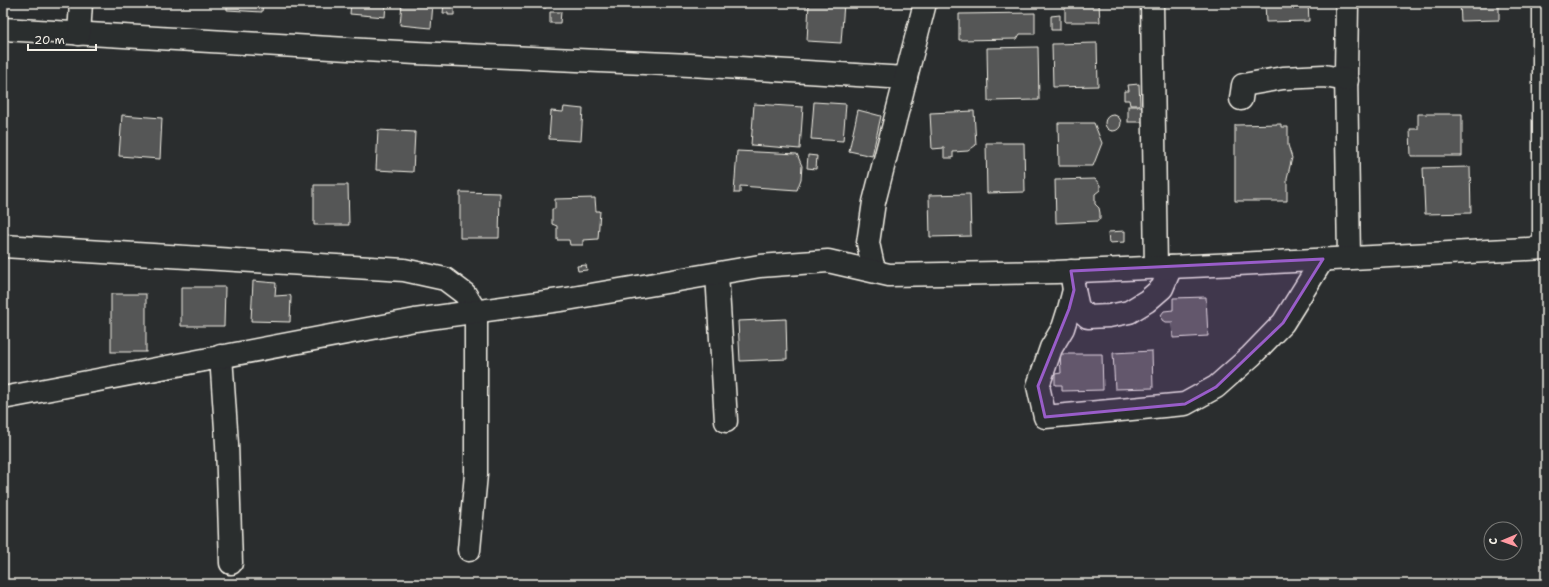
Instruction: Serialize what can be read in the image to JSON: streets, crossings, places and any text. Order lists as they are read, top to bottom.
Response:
{
  "scale_bar": "20 m",
  "north": "left"
}
